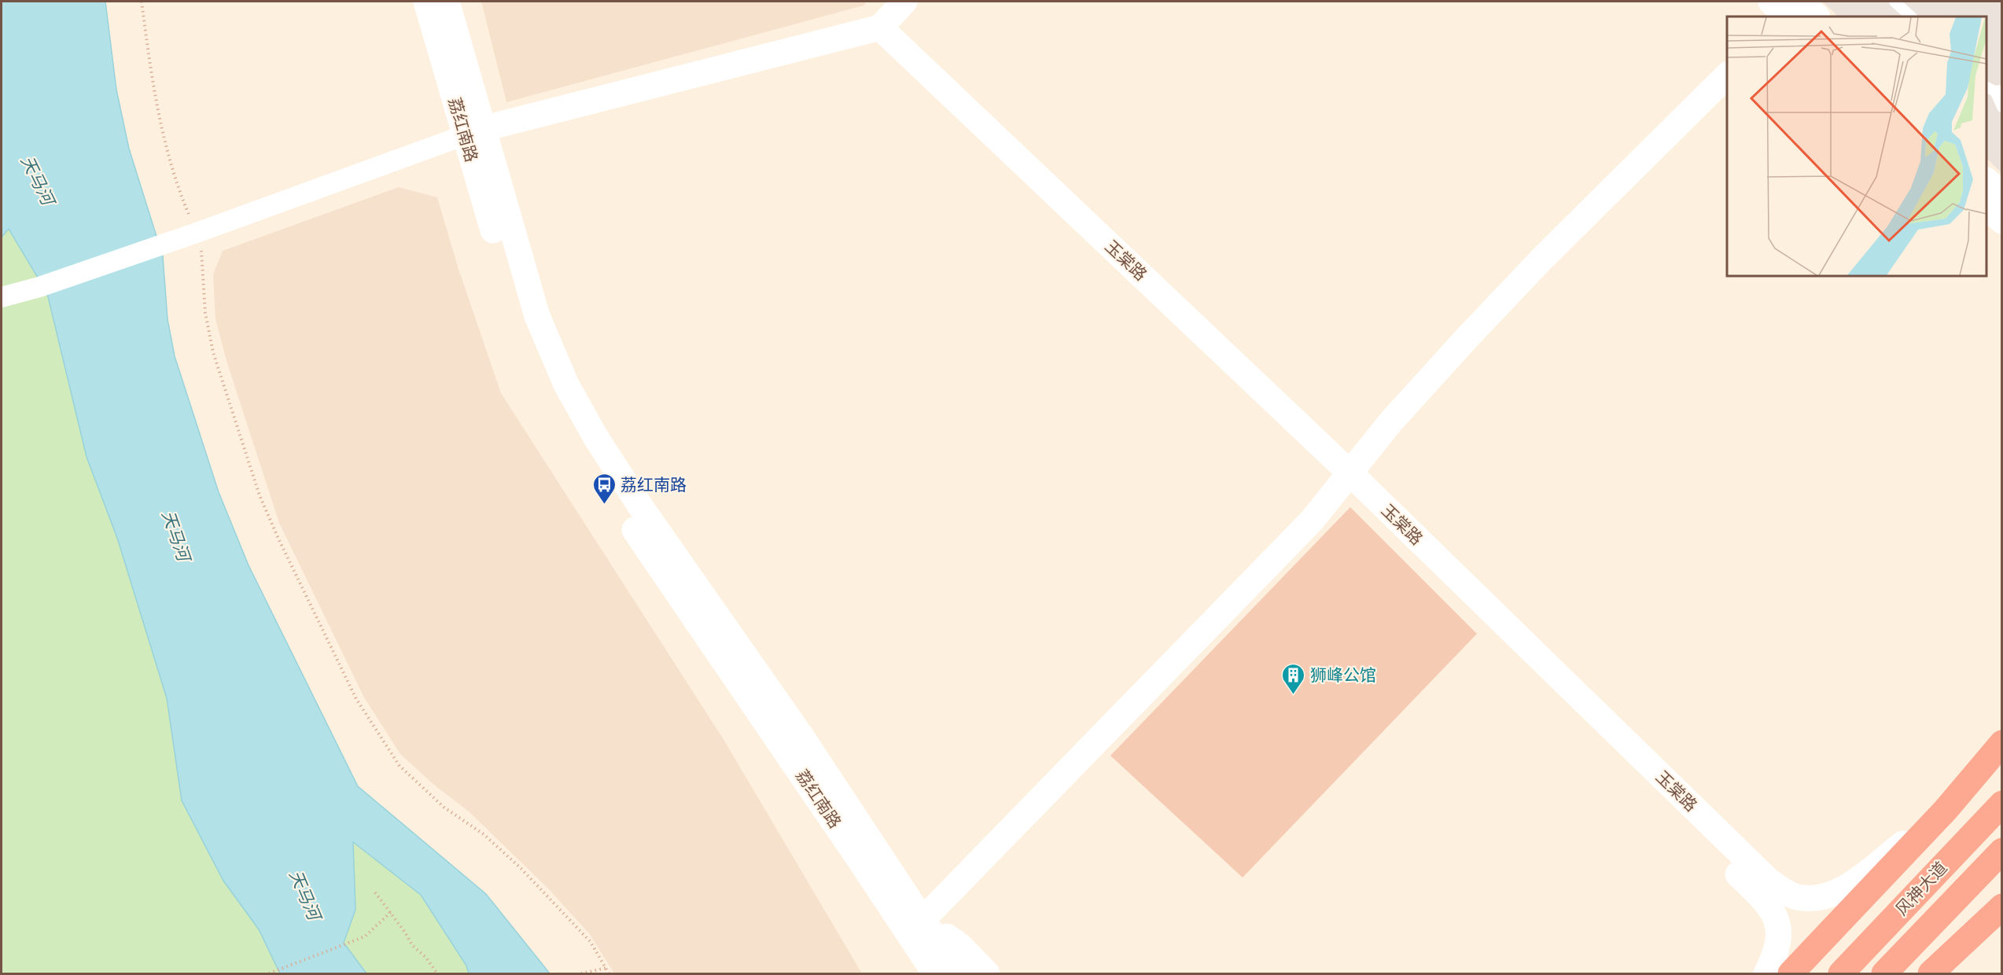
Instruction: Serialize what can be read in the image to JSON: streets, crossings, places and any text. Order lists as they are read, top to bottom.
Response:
{
  "streets": {
    "highway": ["风神大道"],
    "street": ["荔红南路", "玉棠路"]
  },
  "water": ["天马河"],
  "places": {
    "bus stop": ["荔红南路"],
    "building": ["狮峰公馆"]
  }
}
